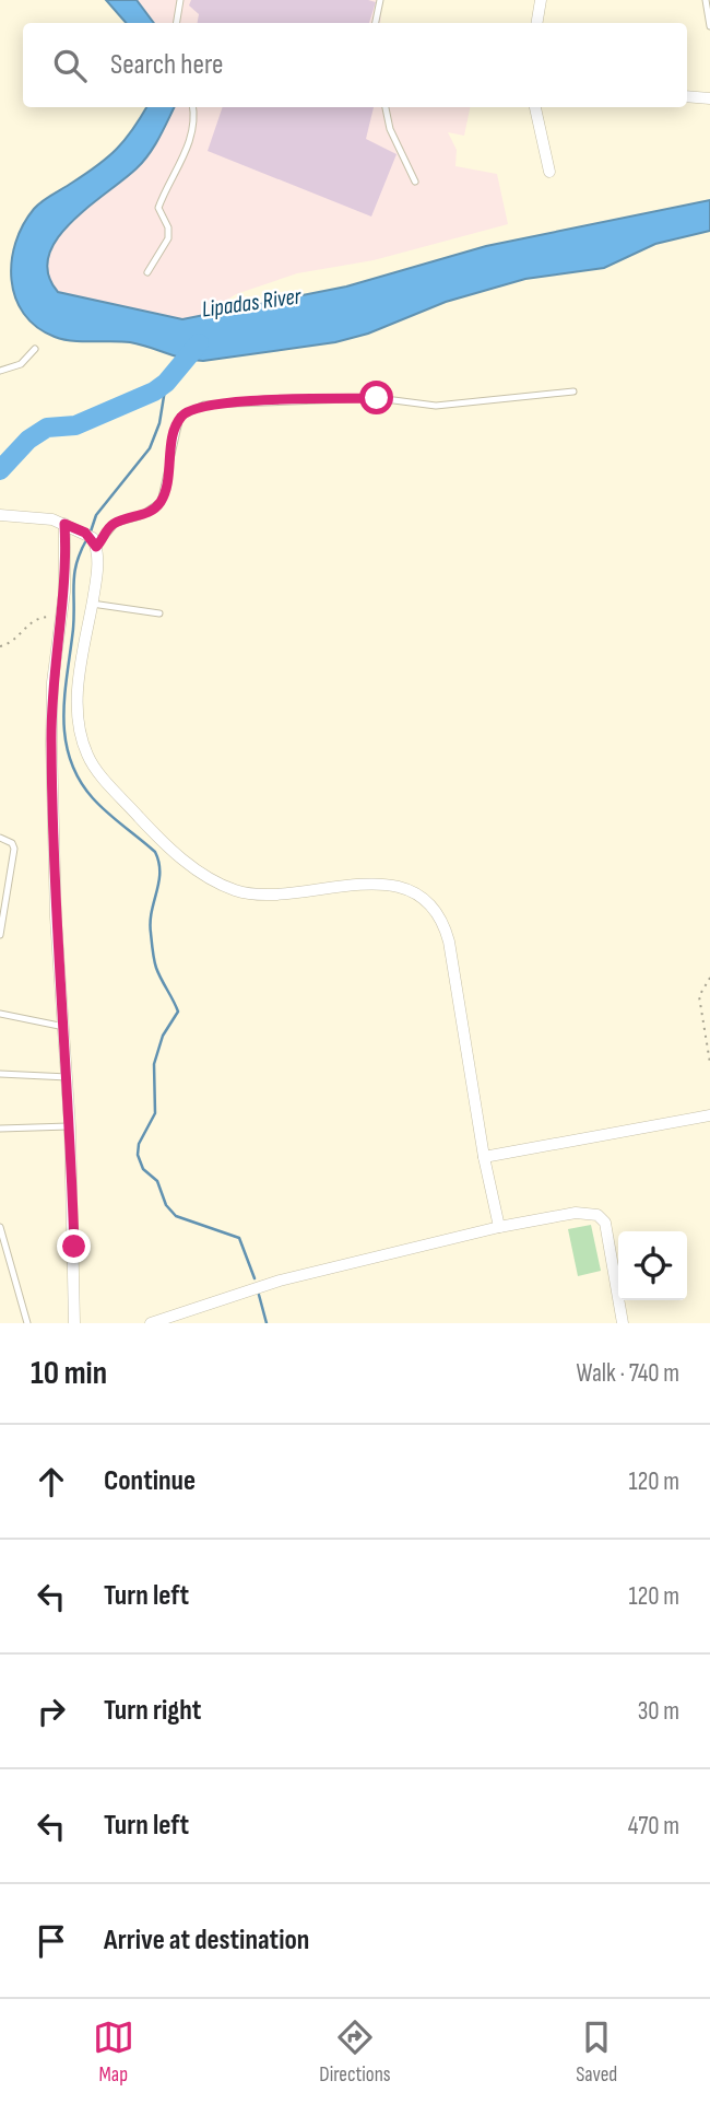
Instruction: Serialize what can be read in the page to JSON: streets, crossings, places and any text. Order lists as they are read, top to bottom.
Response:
{
  "water": ["Lipadas River"],
  "page": {
    "search": "Search here",
    "heading": ["10 min", "Walk · 740 m"],
    "list": [
      ["Continue", "120 m"],
      ["Turn left", "120 m"],
      ["Turn right", "30 m"],
      ["Turn left", "470 m"],
      "Arrive at destination"
    ],
    "nav": ["Map", "Directions", "Saved"]
  }
}
